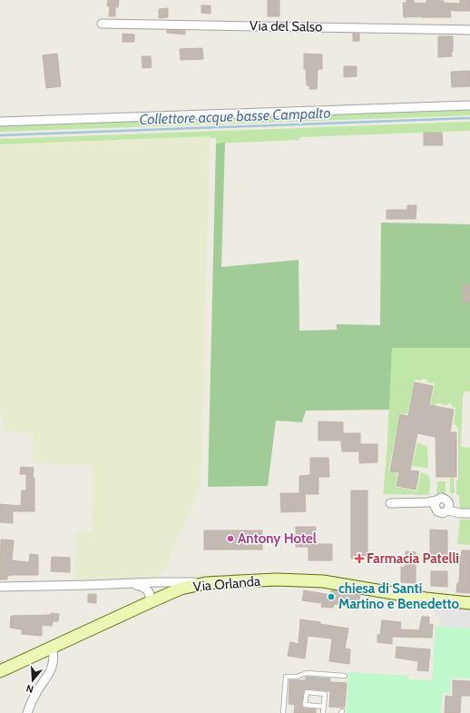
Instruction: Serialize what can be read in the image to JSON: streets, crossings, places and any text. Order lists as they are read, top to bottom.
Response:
{
  "streets": {
    "main road": ["Via Orlanda"],
    "street": ["Via del Salso"]
  },
  "water": ["Collettore acque basse Campalto"],
  "places": {
    "other": ["Antony Hotel", "chiesa di Santi Martino e Benedetto"],
    "health": ["Farmacia Patelli"]
  },
  "north": "bottom"
}
